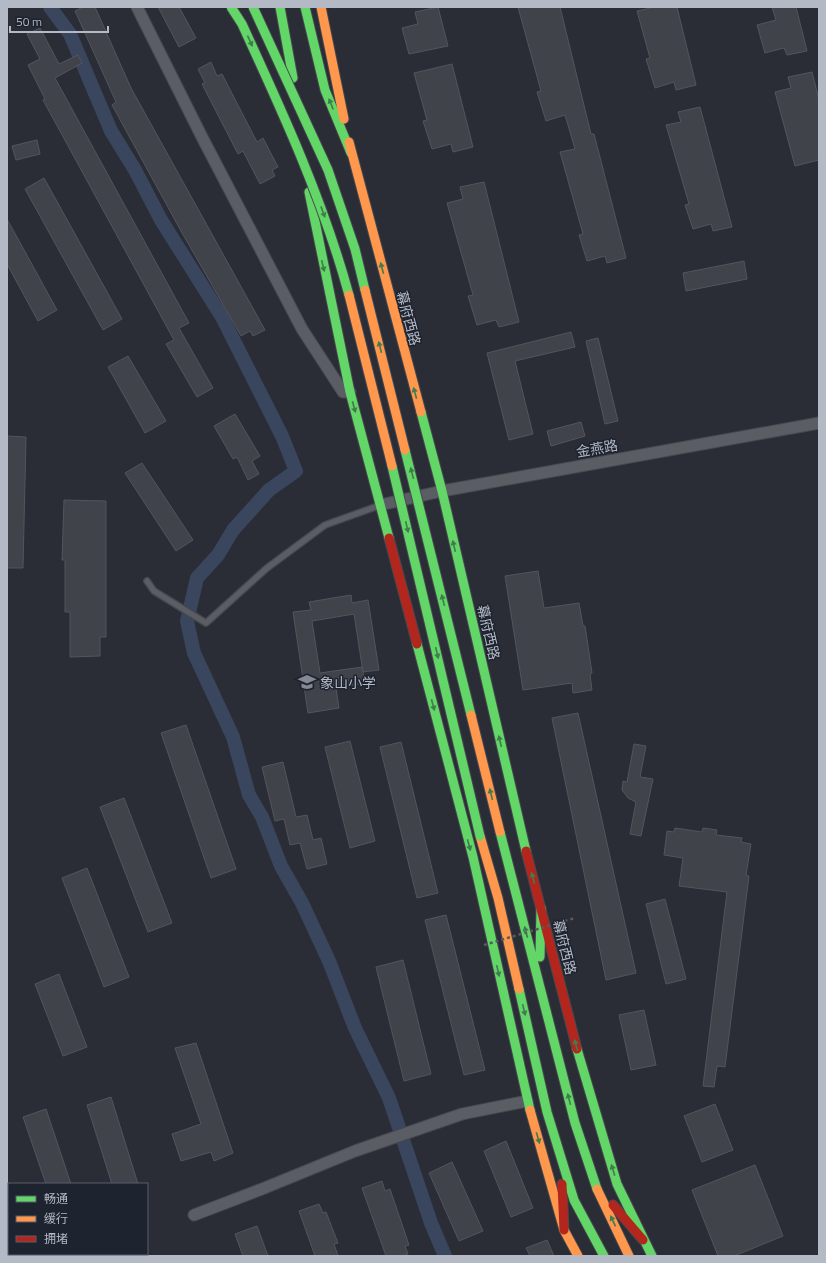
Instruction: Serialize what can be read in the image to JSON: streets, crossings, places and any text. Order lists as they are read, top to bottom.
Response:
{
  "streets": {
    "main road": ["幕府西路"],
    "street": ["金燕路"]
  },
  "crossings": [
    ["幕府西路", "金燕路"]
  ],
  "places": {
    "school or university": ["象山小学"]
  },
  "legend": ["畅通", "缓行", "拥堵"],
  "scale_bar": "50 m"
}
